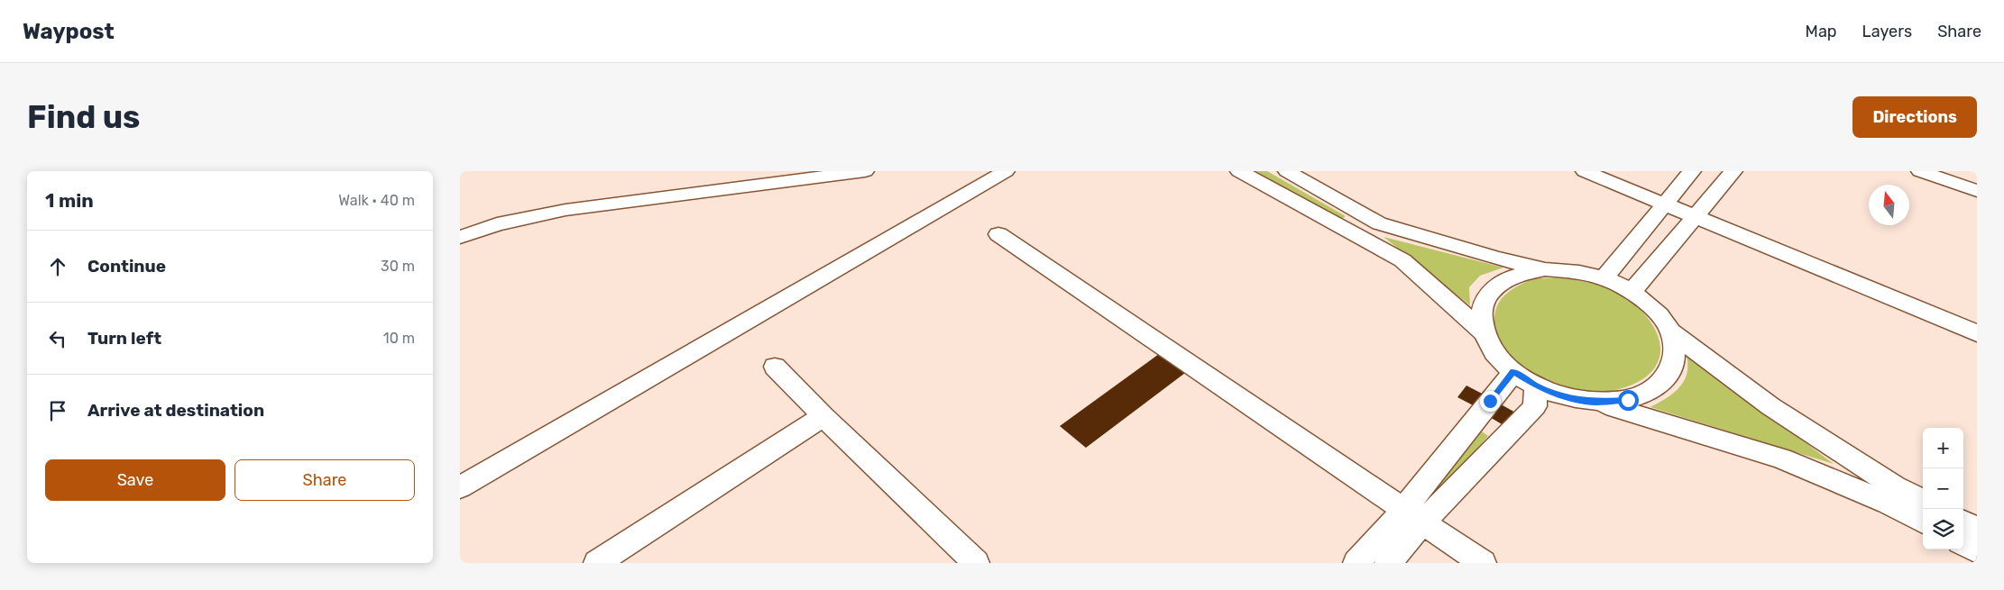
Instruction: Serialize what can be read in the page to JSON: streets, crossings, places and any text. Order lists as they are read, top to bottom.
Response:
{
  "north": "top",
  "page": {
    "header": "Waypost",
    "nav": ["Map", "Layers", "Share"],
    "buttons": [
      "Directions",
      ["Save", "Share"]
    ],
    "title": "Find us",
    "heading": ["1 min", "Walk · 40 m"],
    "list": [
      ["Continue", "30 m"],
      ["Turn left", "10 m"],
      "Arrive at destination"
    ],
    "map_buttons": ["+", "−"]
  }
}
